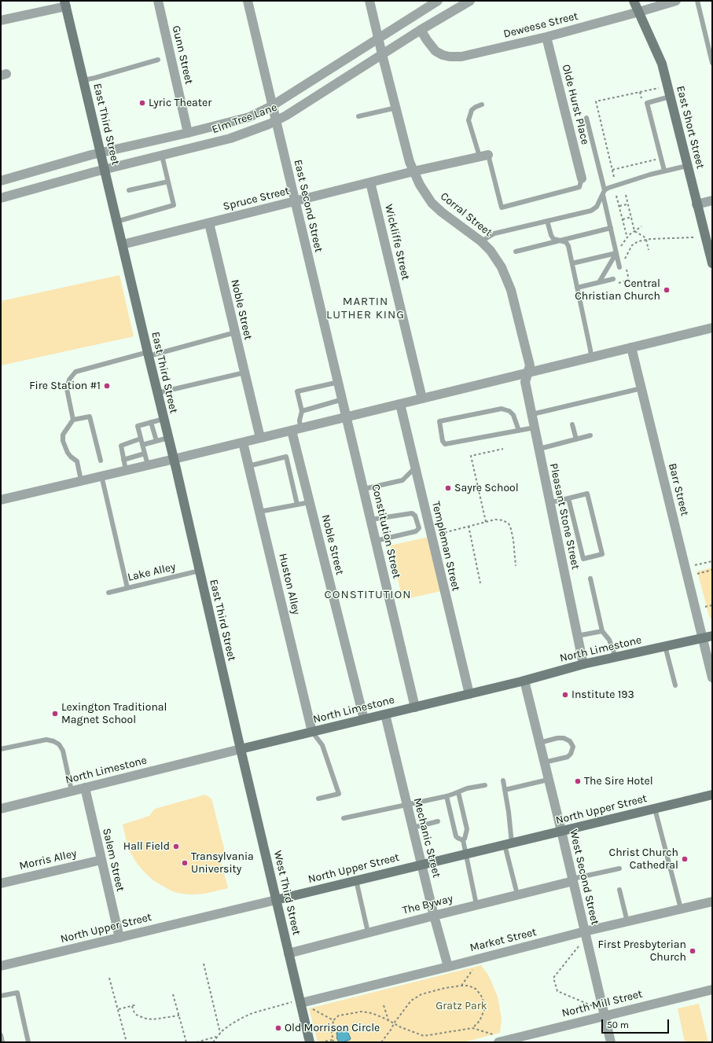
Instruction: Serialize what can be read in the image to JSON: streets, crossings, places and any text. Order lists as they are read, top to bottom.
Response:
{
  "streets": {
    "main road": [
      "East Third Street",
      "East Short Street",
      "North Limestone",
      "North Upper Street",
      "West Third Street"
    ],
    "street": [
      "Deweese Street",
      "Gunn Street",
      "Olde Hurst Place",
      "Elm Tree Lane",
      "Spruce Street",
      "East Second Street",
      "Corral Street",
      "Wickliffe Street",
      "Noble Street",
      "Barr Street",
      "Pleasant Stone Street",
      "Constitution Street",
      "Templeman Street",
      "Huston Alley",
      "Mechanic Street",
      "Morris Alley",
      "Salem Street",
      "West Second Street",
      "The Byway",
      "Market Street",
      "North Mill Street"
    ],
    "lane": ["Lake Alley"]
  },
  "crossings": [
    ["Deweese Street", "Olde Hurst Place"],
    ["Deweese Street", "Elm Tree Lane"],
    ["Deweese Street", "East Short Street"],
    ["Gunn Street", "Elm Tree Lane"],
    ["Elm Tree Lane", "East Third Street"],
    ["Elm Tree Lane", "East Second Street"],
    ["Elm Tree Lane", "Corral Street"],
    ["East Third Street", "Spruce Street"],
    ["East Third Street", "Lake Alley"],
    ["East Third Street", "North Limestone"],
    ["East Third Street", "West Third Street"],
    ["Spruce Street", "East Second Street"],
    ["Spruce Street", "Corral Street"],
    ["Spruce Street", "Wickliffe Street"],
    ["Spruce Street", "Noble Street"],
    ["East Second Street", "Constitution Street"],
    ["Corral Street", "Pleasant Stone Street"],
    ["Noble Street", "North Limestone"],
    ["Barr Street", "North Limestone"],
    ["Pleasant Stone Street", "North Limestone"],
    ["Constitution Street", "North Limestone"],
    ["Templeman Street", "North Limestone"],
    ["Huston Alley", "North Limestone"],
    ["North Limestone", "Mechanic Street"],
    ["North Limestone", "Salem Street"],
    ["North Limestone", "West Second Street"],
    ["North Limestone", "West Third Street"],
    ["North Upper Street", "Mechanic Street"],
    ["North Upper Street", "Salem Street"],
    ["North Upper Street", "West Second Street"],
    ["North Upper Street", "West Third Street"],
    ["Mechanic Street", "The Byway"],
    ["Mechanic Street", "Market Street"],
    ["Morris Alley", "Salem Street"],
    ["West Second Street", "The Byway"],
    ["West Second Street", "Market Street"],
    ["West Second Street", "North Mill Street"],
    ["West Third Street", "The Byway"],
    ["West Third Street", "Market Street"]
  ],
  "districts": ["MARTIN LUTHER KING", "CONSTITUTION"],
  "parks": ["Gratz Park"],
  "places": [
    "Lyric Theater",
    "Central Christian Church",
    "Fire Station #1",
    "Sayre School",
    "Institute 193",
    "Lexington Traditional Magnet School",
    "The Sire Hotel",
    "Hall Field",
    "Christ Church Cathedral",
    "Transylvania University",
    "First Presbyterian Church",
    "Old Morrison Circle"
  ],
  "scale_bar": "50 m"
}
